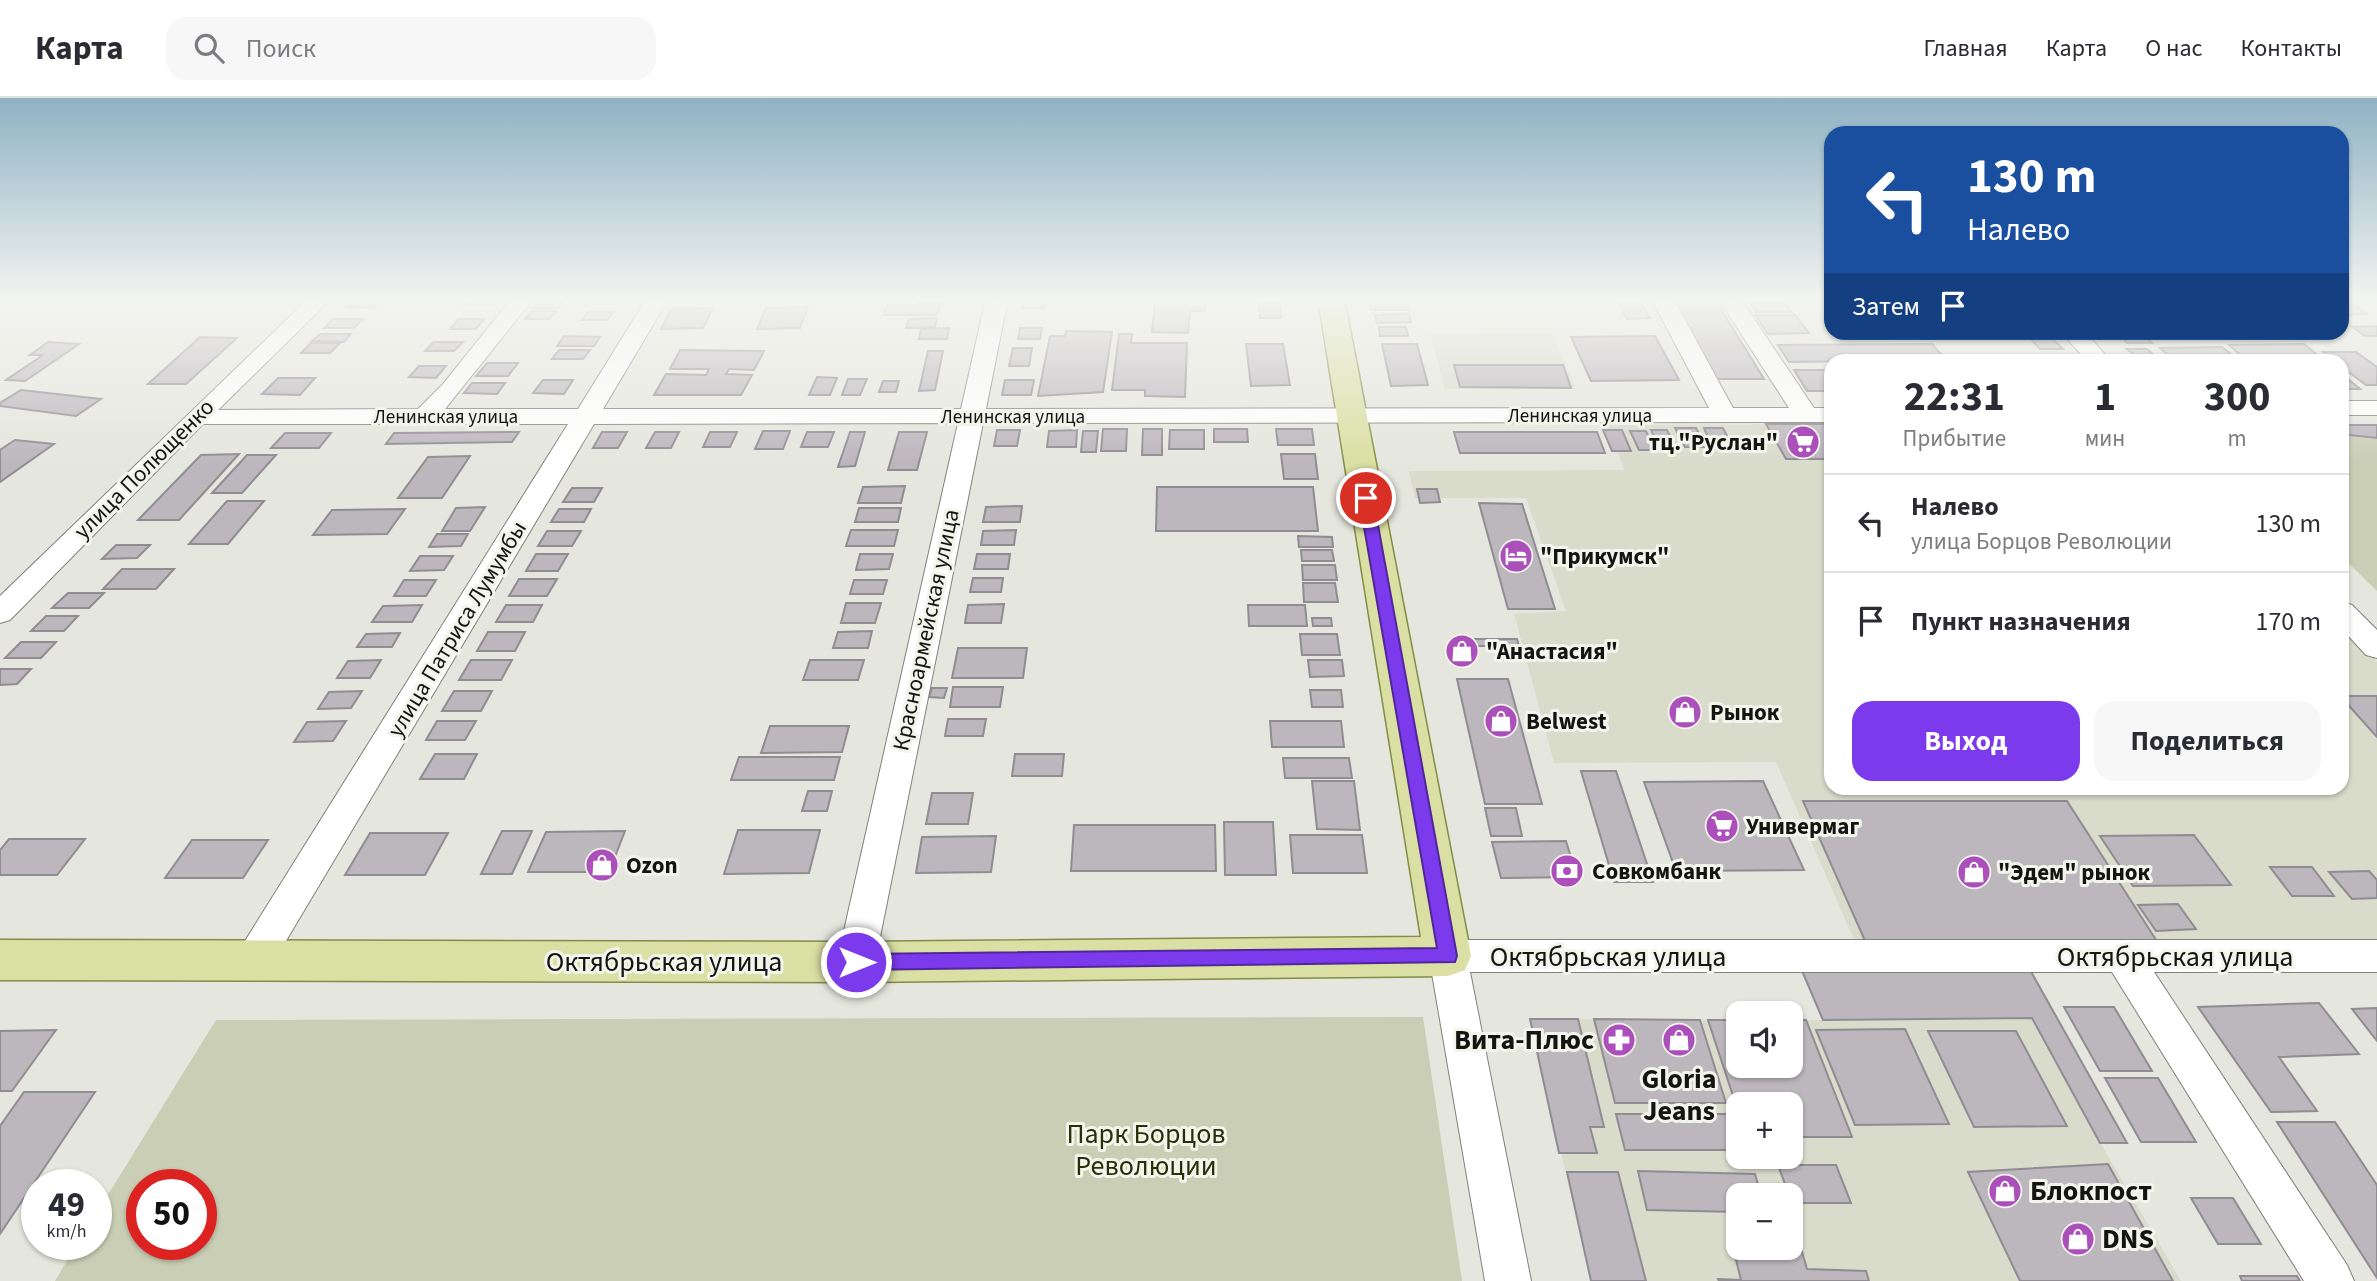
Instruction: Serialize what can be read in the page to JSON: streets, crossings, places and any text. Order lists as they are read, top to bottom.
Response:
{
  "streets": {
    "main road": ["Октябрьская улица"],
    "street": [
      "Ленинская улица",
      "улица Полющенко",
      "улица Патриса Лумумбы",
      "Красноармейская улица"
    ]
  },
  "crossings": [
    ["Ленинская улица", "улица Полющенко"],
    ["Ленинская улица", "улица Патриса Лумумбы"],
    ["Ленинская улица", "Красноармейская улица"],
    ["улица Патриса Лумумбы", "Октябрьская улица"],
    ["Красноармейская улица", "Октябрьская улица"]
  ],
  "parks": ["Парк Борцов Революции"],
  "places": {
    "supermarket": ["тц.\"Руслан\"", "Универмаг"],
    "hotel": ["\"Прикумск\""],
    "shop": [
      "\"Анастасия\"",
      "Рынок",
      "Belwest",
      "Ozon",
      "\"Эдем\" рынок",
      "Gloria Jeans",
      "Блокпост",
      "DNS"
    ],
    "bank": ["Совкомбанк"],
    "pharmacy": ["Вита-Плюс"]
  },
  "page": {
    "header": "Карта",
    "search": "Поиск",
    "nav": [
      "Главная",
      "Карта",
      "О нас",
      "Контакты"
    ],
    "turn": ["130 m", "Налево"],
    "then": "Затем",
    "eta": [
      "22:31",
      "Прибытие",
      "1",
      "мин",
      "300",
      "m"
    ],
    "list": [
      {
        "name": "Налево",
        "note": "улица Борцов Революции",
        "value": "130 m"
      },
      {
        "name": "Пункт назначения",
        "value": "170 m"
      }
    ],
    "buttons": ["Выход", "Поделиться"],
    "map_buttons": ["+", "−"],
    "speed": "49 km/h",
    "limit": "50"
  }
}
